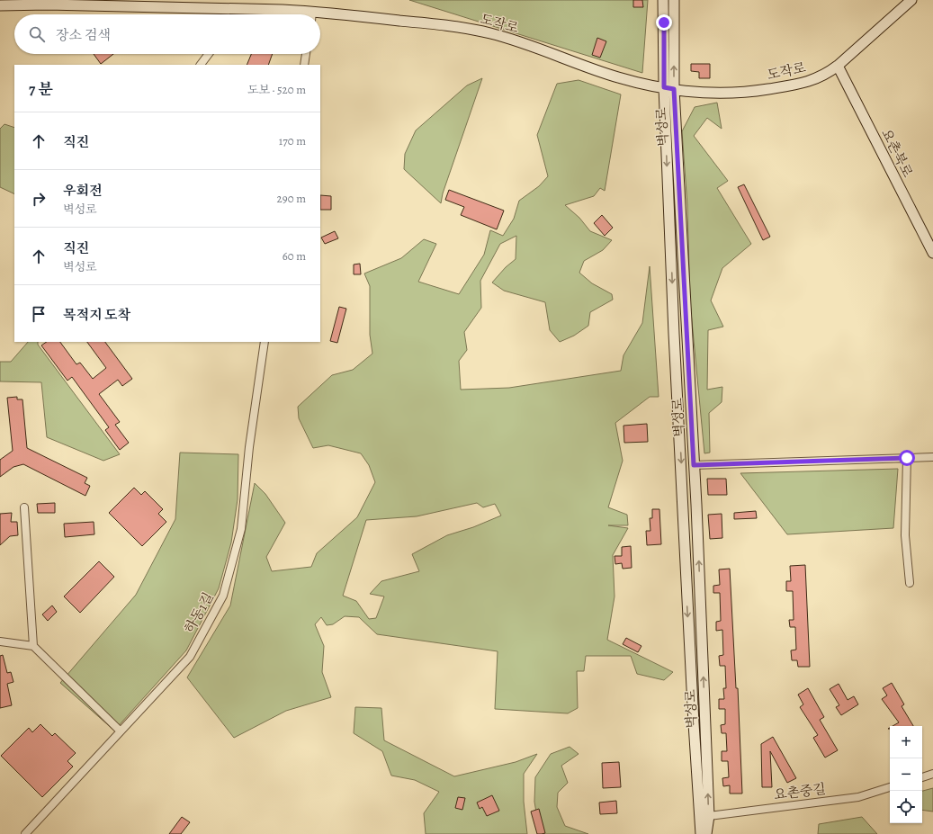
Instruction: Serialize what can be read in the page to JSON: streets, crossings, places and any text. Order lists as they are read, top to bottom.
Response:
{
  "streets": {
    "main road": ["도작로", "벽성로", "요촌북로"],
    "street": ["하동1길", "요촌중길"]
  },
  "crossings": [
    ["도작로", "벽성로"],
    ["도작로", "요촌북로"],
    ["벽성로", "요촌중길"]
  ],
  "page": {
    "search": "장소 검색",
    "heading": ["7 분", "도보 · 520 m"],
    "list": [
      ["직진", "170 m"],
      ["우회전", "벽성로", "290 m"],
      ["직진", "벽성로", "60 m"],
      "목적지 도착"
    ],
    "map_buttons": ["+", "−"]
  }
}
